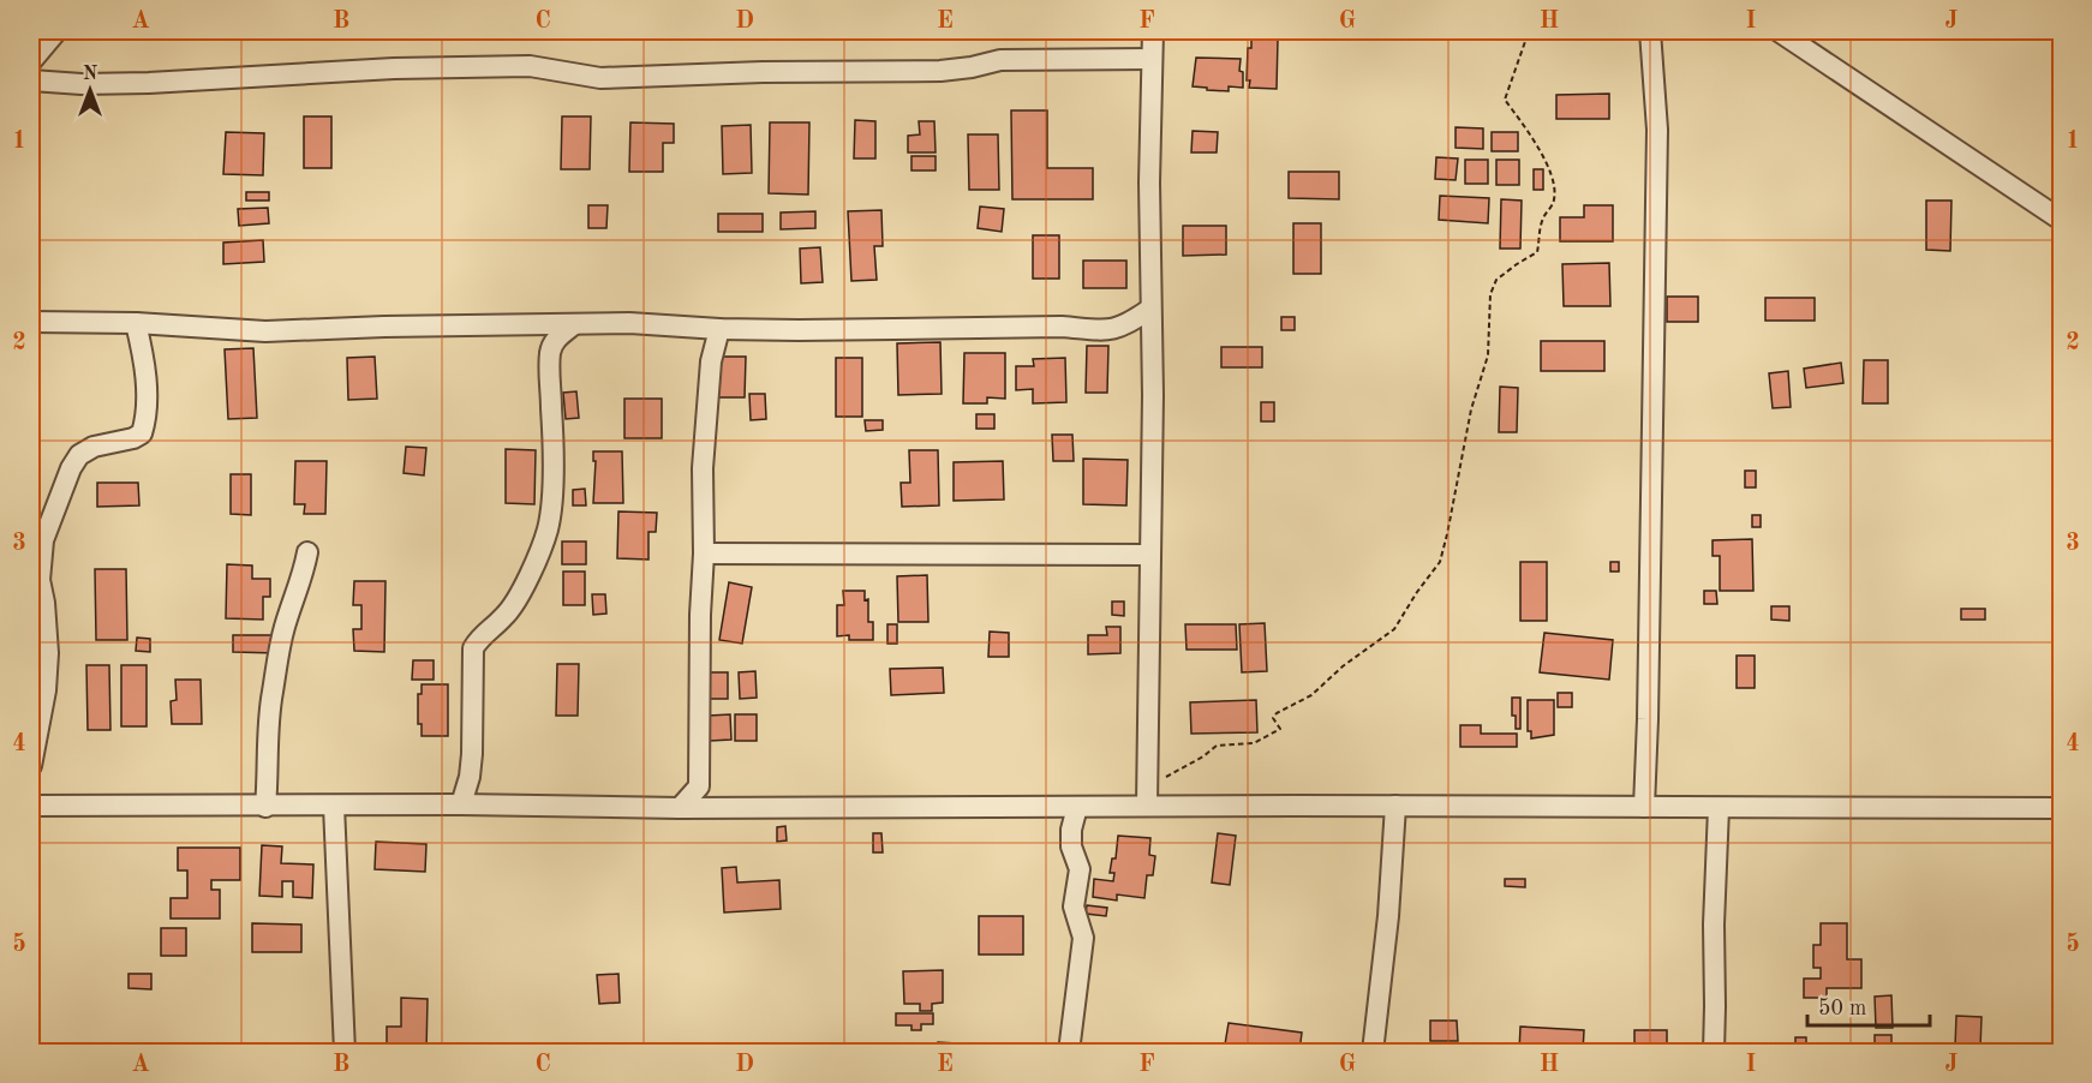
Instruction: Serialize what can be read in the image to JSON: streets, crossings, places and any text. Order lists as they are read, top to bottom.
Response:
{
  "scale_bar": "50 m",
  "north": "top",
  "grid": {
    "columns": [
      "A",
      "B",
      "C",
      "D",
      "E",
      "F",
      "G",
      "H",
      "I",
      "J"
    ],
    "rows": [
      "1",
      "2",
      "3",
      "4",
      "5"
    ]
  }
}
